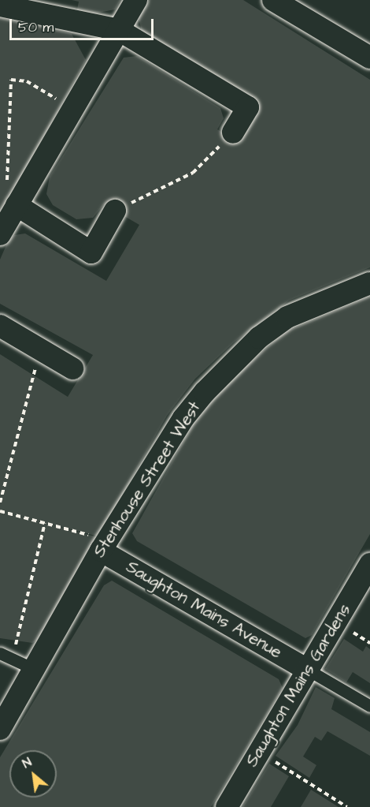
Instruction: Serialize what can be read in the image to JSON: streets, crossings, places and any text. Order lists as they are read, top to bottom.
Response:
{
  "streets": {
    "street": ["Stenhouse Street West", "Saughton Mains Avenue", "Saughton Mains Gardens"]
  },
  "crossings": [
    ["Stenhouse Street West", "Saughton Mains Avenue"],
    ["Saughton Mains Avenue", "Saughton Mains Gardens"]
  ],
  "scale_bar": "50 m",
  "north": "top left"
}
